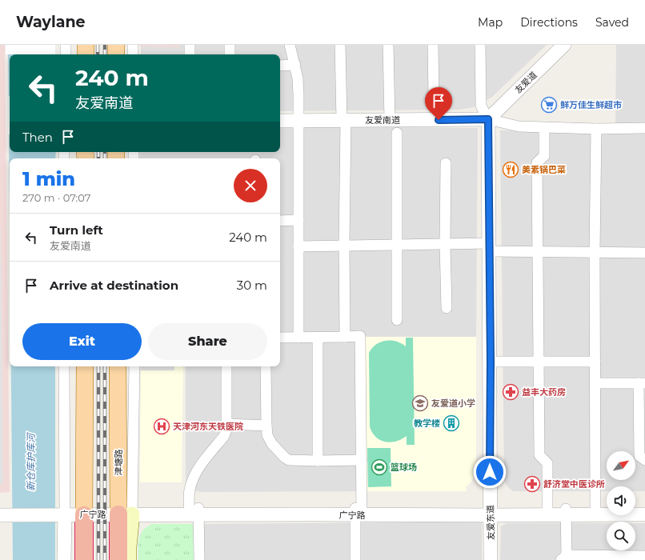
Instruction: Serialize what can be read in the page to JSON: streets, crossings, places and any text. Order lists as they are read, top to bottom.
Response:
{
  "streets": {
    "highway": ["津塘路"],
    "street": [
      "友爱道",
      "友爱南道",
      "广宁路",
      "友爱东道"
    ]
  },
  "crossings": [
    ["友爱道", "友爱南道"],
    ["友爱道", "友爱东道"],
    ["友爱南道", "友爱东道"],
    ["津塘路", "广宁路"],
    ["广宁路", "友爱东道"]
  ],
  "water": ["新仓库护库河"],
  "places": {
    "supermarket": ["鲜万佳生鲜超市"],
    "restaurant": ["美素锅巴菜"],
    "pharmacy": ["益丰大药房", "舒济堂中医诊所"],
    "school or university": ["友爱道小学"],
    "building": ["教学楼"],
    "hospital": ["天津河东天铁医院"],
    "sports": ["篮球场"]
  },
  "north": "top right",
  "page": {
    "header": "Waylane",
    "nav": ["Map", "Directions", "Saved"],
    "turn": ["240 m", "友爱南道"],
    "then": "Then",
    "heading": ["1 min", "270 m · 07:07"],
    "list": [
      {
        "name": "Turn left",
        "note": "友爱南道",
        "value": "240 m"
      },
      {
        "name": "Arrive at destination",
        "value": "30 m"
      }
    ],
    "buttons": ["Exit", "Share"]
  }
}
